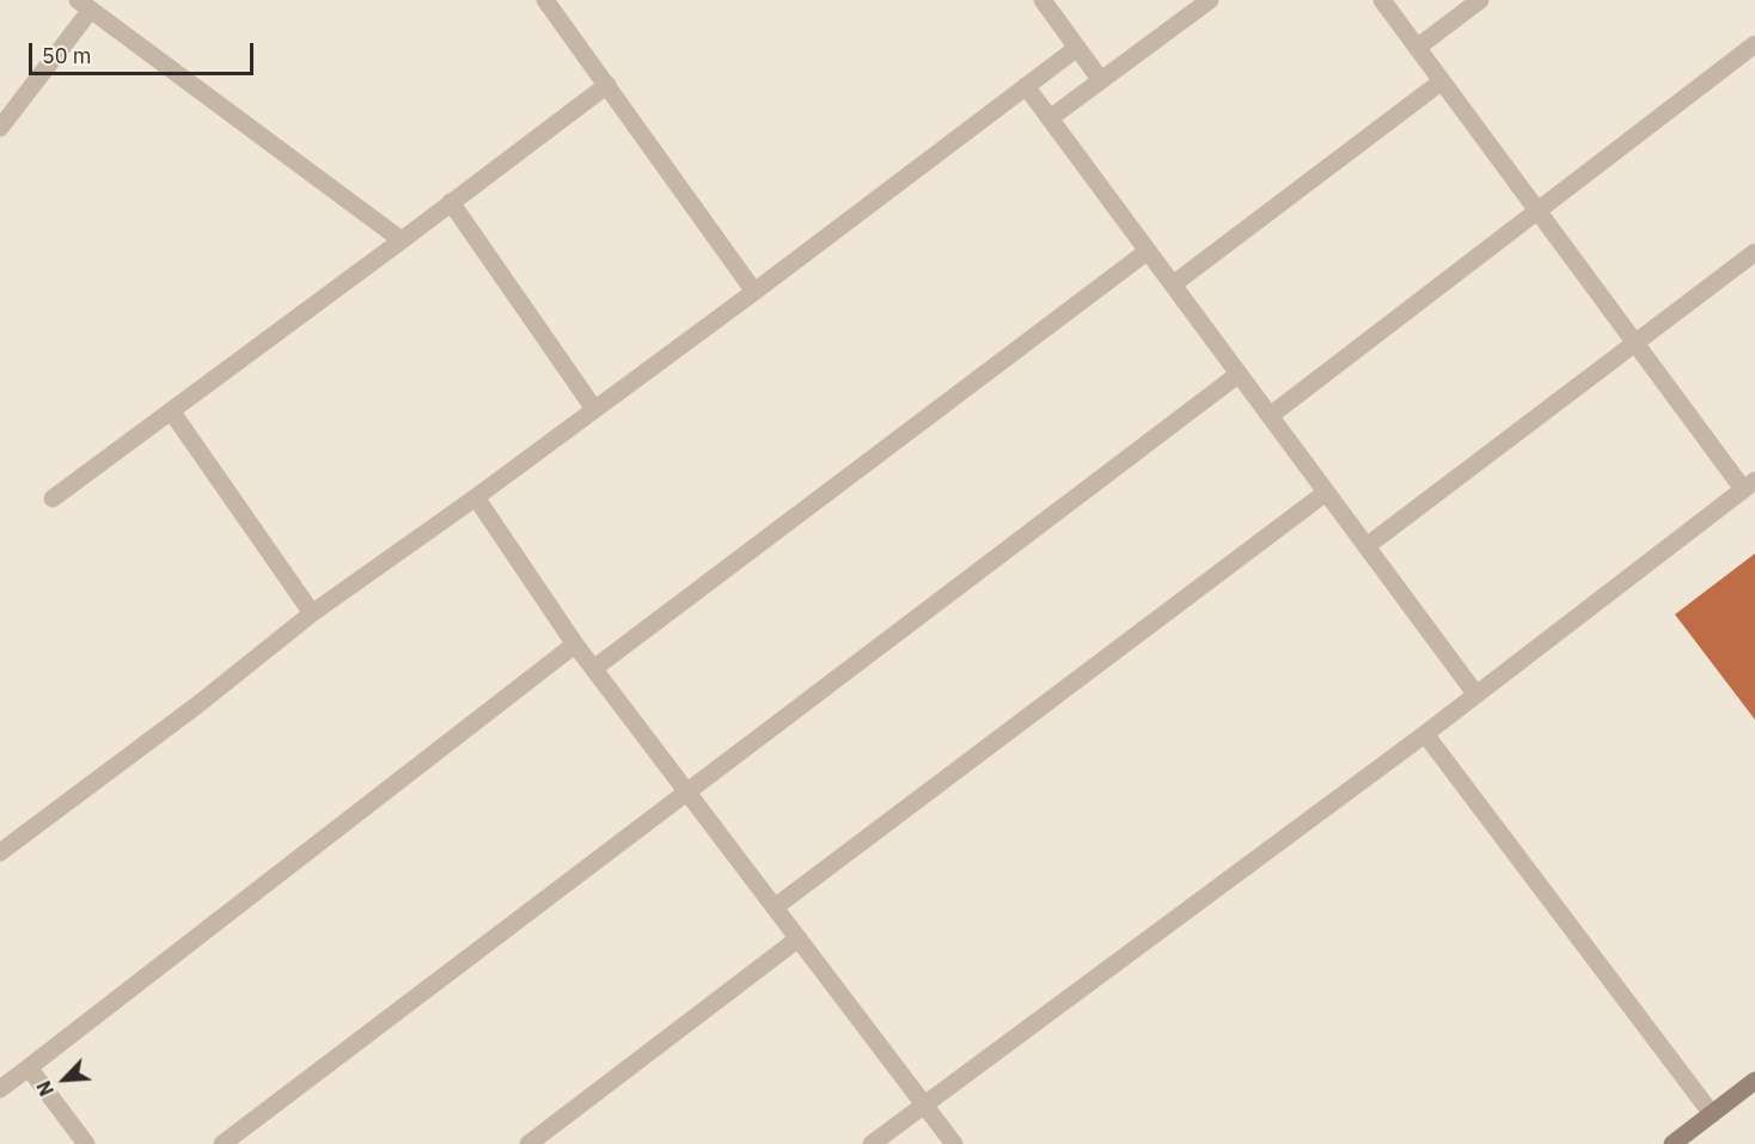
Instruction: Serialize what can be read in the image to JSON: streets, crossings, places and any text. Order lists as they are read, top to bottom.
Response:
{
  "scale_bar": "50 m",
  "north": "bottom left"
}
